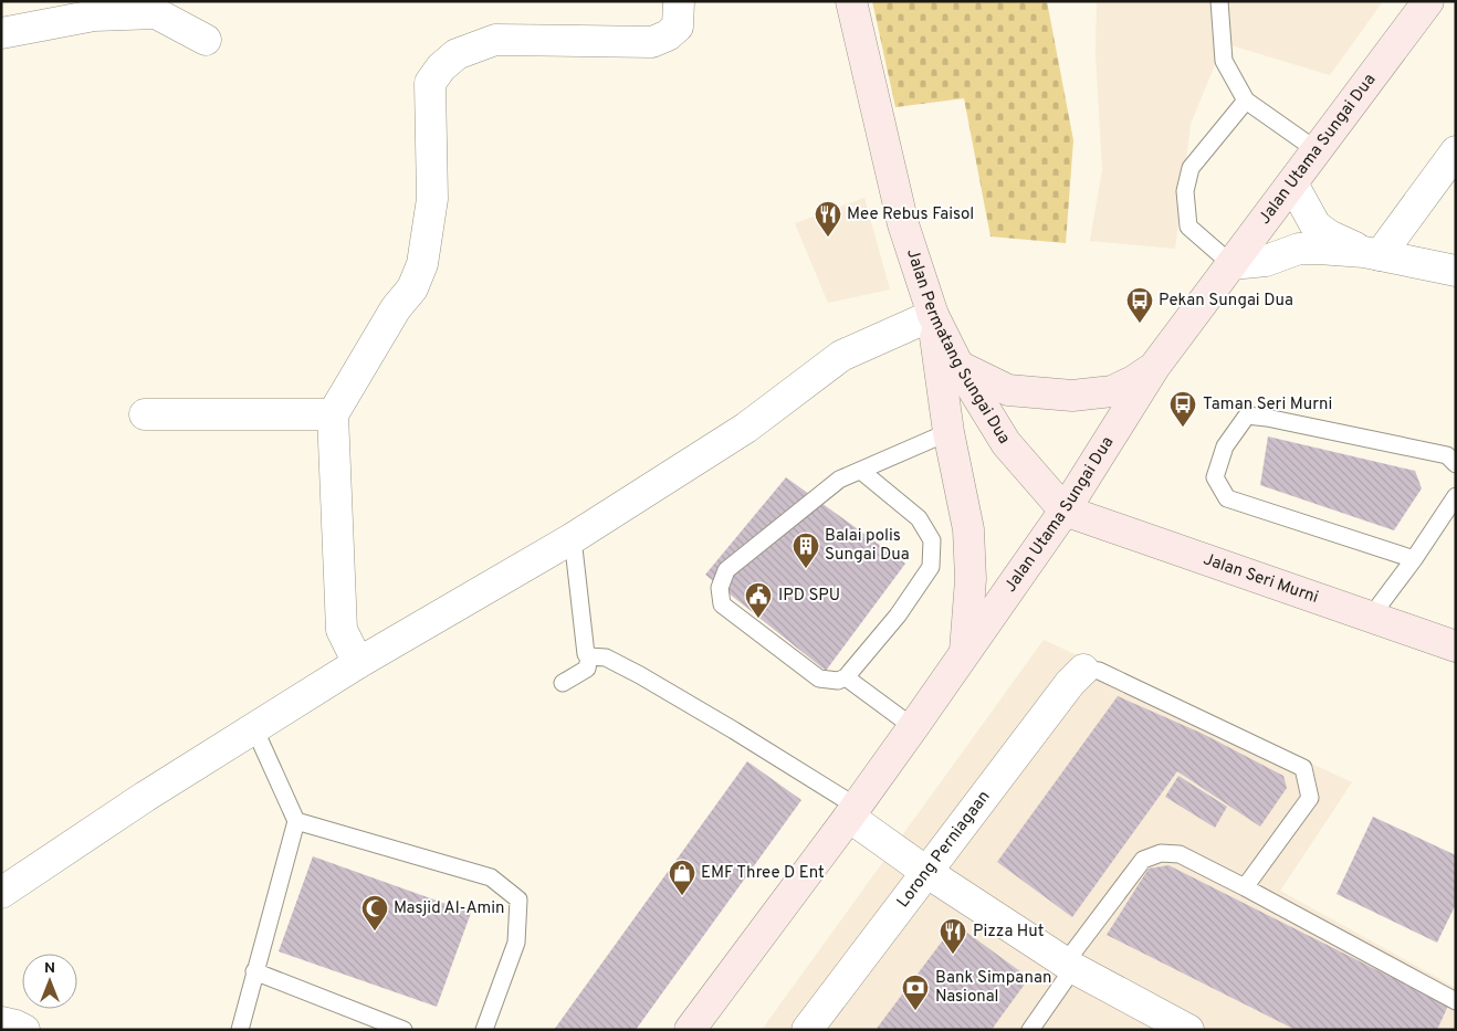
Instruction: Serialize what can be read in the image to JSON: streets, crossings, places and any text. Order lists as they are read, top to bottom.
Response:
{
  "streets": {
    "main road": ["Jalan Utama Sungai Dua", "Jalan Permatang Sungai Dua", "Jalan Seri Murni"],
    "street": ["Lorong Perniagaan"]
  },
  "crossings": [
    ["Jalan Utama Sungai Dua", "Jalan Permatang Sungai Dua"],
    ["Jalan Utama Sungai Dua", "Jalan Seri Murni"],
    ["Jalan Permatang Sungai Dua", "Jalan Seri Murni"]
  ],
  "places": {
    "restaurant": ["Mee Rebus Faisol", "Pizza Hut"],
    "bus stop": ["Pekan Sungai Dua", "Taman Seri Murni"],
    "building": ["Balai polis Sungai Dua"],
    "public building": ["IPD SPU"],
    "shop": ["EMF Three D Ent"],
    "mosque": ["Masjid Al-Amin"],
    "bank": ["Bank Simpanan Nasional"]
  },
  "north": "top"
}
